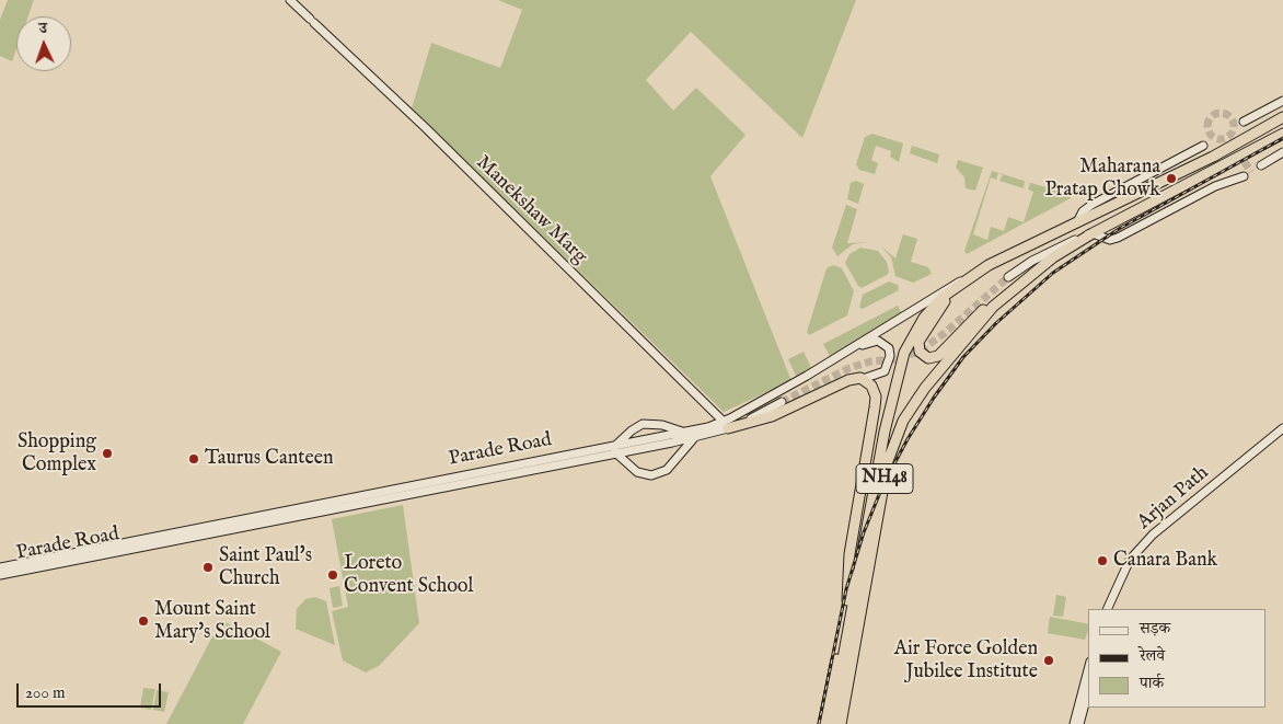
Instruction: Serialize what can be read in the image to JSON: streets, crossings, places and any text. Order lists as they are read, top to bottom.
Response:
{
  "streets": {
    "highway": ["NH48"],
    "street": ["Manekshaw Marg", "Parade Road", "Arjan Path"]
  },
  "crossings": [
    ["Manekshaw Marg", "Parade Road"],
    ["Parade Road", "NH48"]
  ],
  "places": [
    "Maharana Pratap Chowk",
    "Shopping Complex",
    "Taurus Canteen",
    "Canara Bank",
    "Saint Paul's Church",
    "Loreto Convent School",
    "Mount Saint Mary's School",
    "Air Force Golden Jubilee Institute"
  ],
  "legend": ["सड़क", "रेलवे", "पार्क"],
  "scale_bar": "200 m",
  "north": "top"
}
